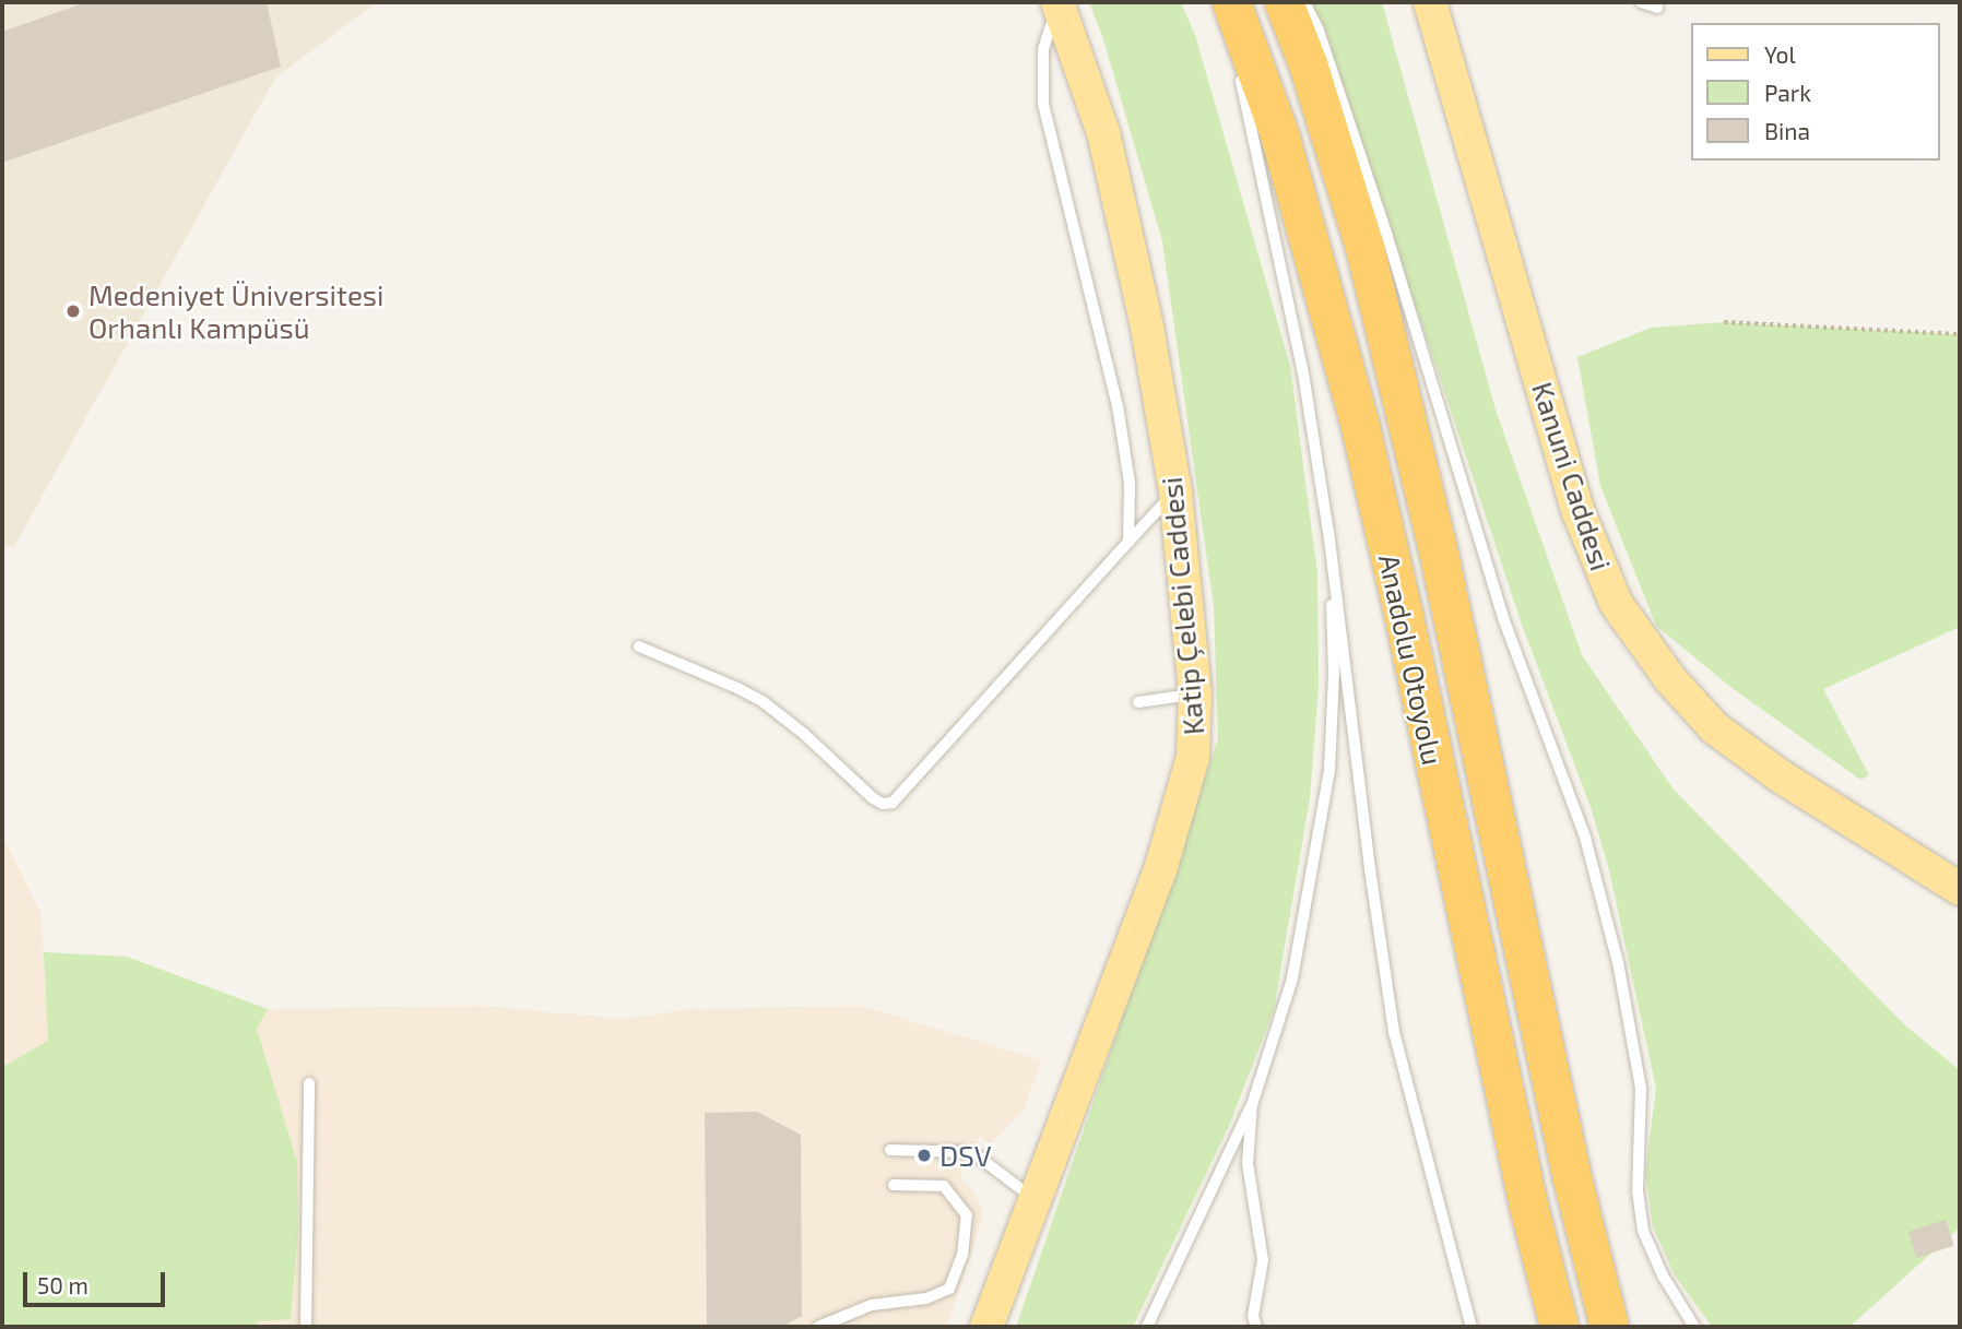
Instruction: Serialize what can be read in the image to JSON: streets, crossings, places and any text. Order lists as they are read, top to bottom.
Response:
{
  "streets": {
    "highway": ["Anadolu Otoyolu"],
    "main road": ["Kanuni Caddesi", "Katip Çelebi Caddesi"]
  },
  "places": ["Medeniyet Üniversitesi Orhanlı Kampüsü", "DSV"],
  "legend": ["Yol", "Park", "Bina"],
  "scale_bar": "50 m"
}
